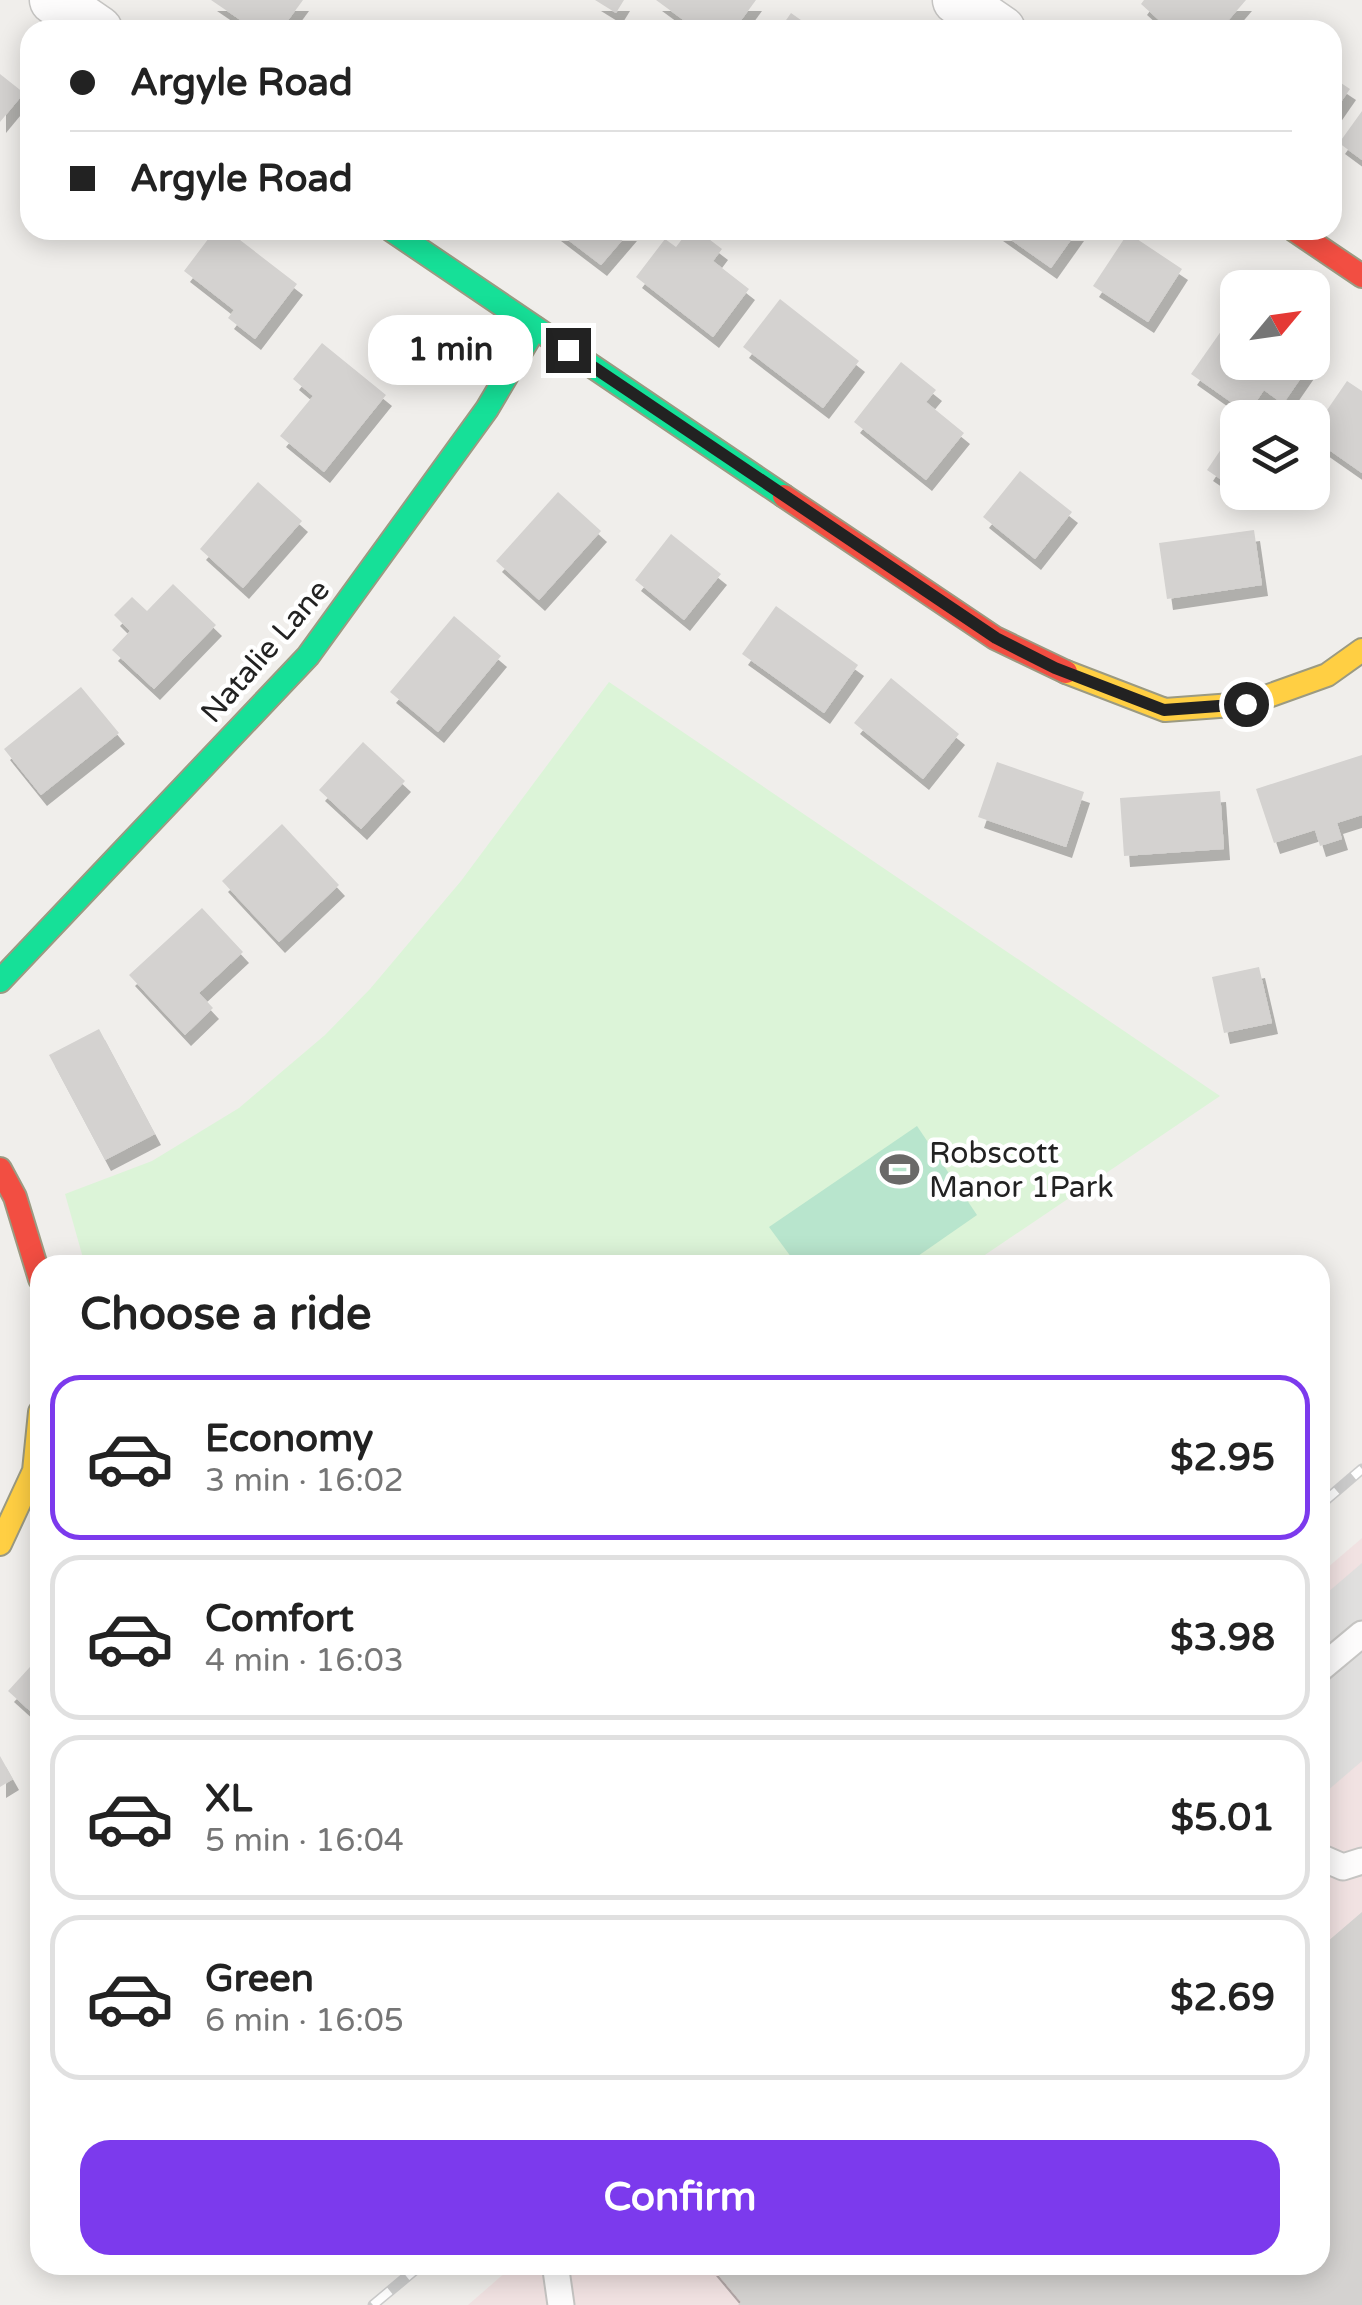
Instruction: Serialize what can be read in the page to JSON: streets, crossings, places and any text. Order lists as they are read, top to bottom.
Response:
{
  "streets": {
    "street": ["Natalie Lane"]
  },
  "places": {
    "sports": ["Robscott Manor 1Park"]
  },
  "north": "top right",
  "page": {
    "banner": ["Argyle Road", "Argyle Road"],
    "bubble": "1 min",
    "heading": "Choose a ride",
    "list": [
      {
        "name": "Economy",
        "note": "3 min · 16:02",
        "value": "$2.95"
      },
      {
        "name": "Comfort",
        "note": "4 min · 16:03",
        "value": "$3.98"
      },
      {
        "name": "XL",
        "note": "5 min · 16:04",
        "value": "$5.01"
      },
      {
        "name": "Green",
        "note": "6 min · 16:05",
        "value": "$2.69"
      }
    ],
    "buttons": "Confirm"
  }
}
